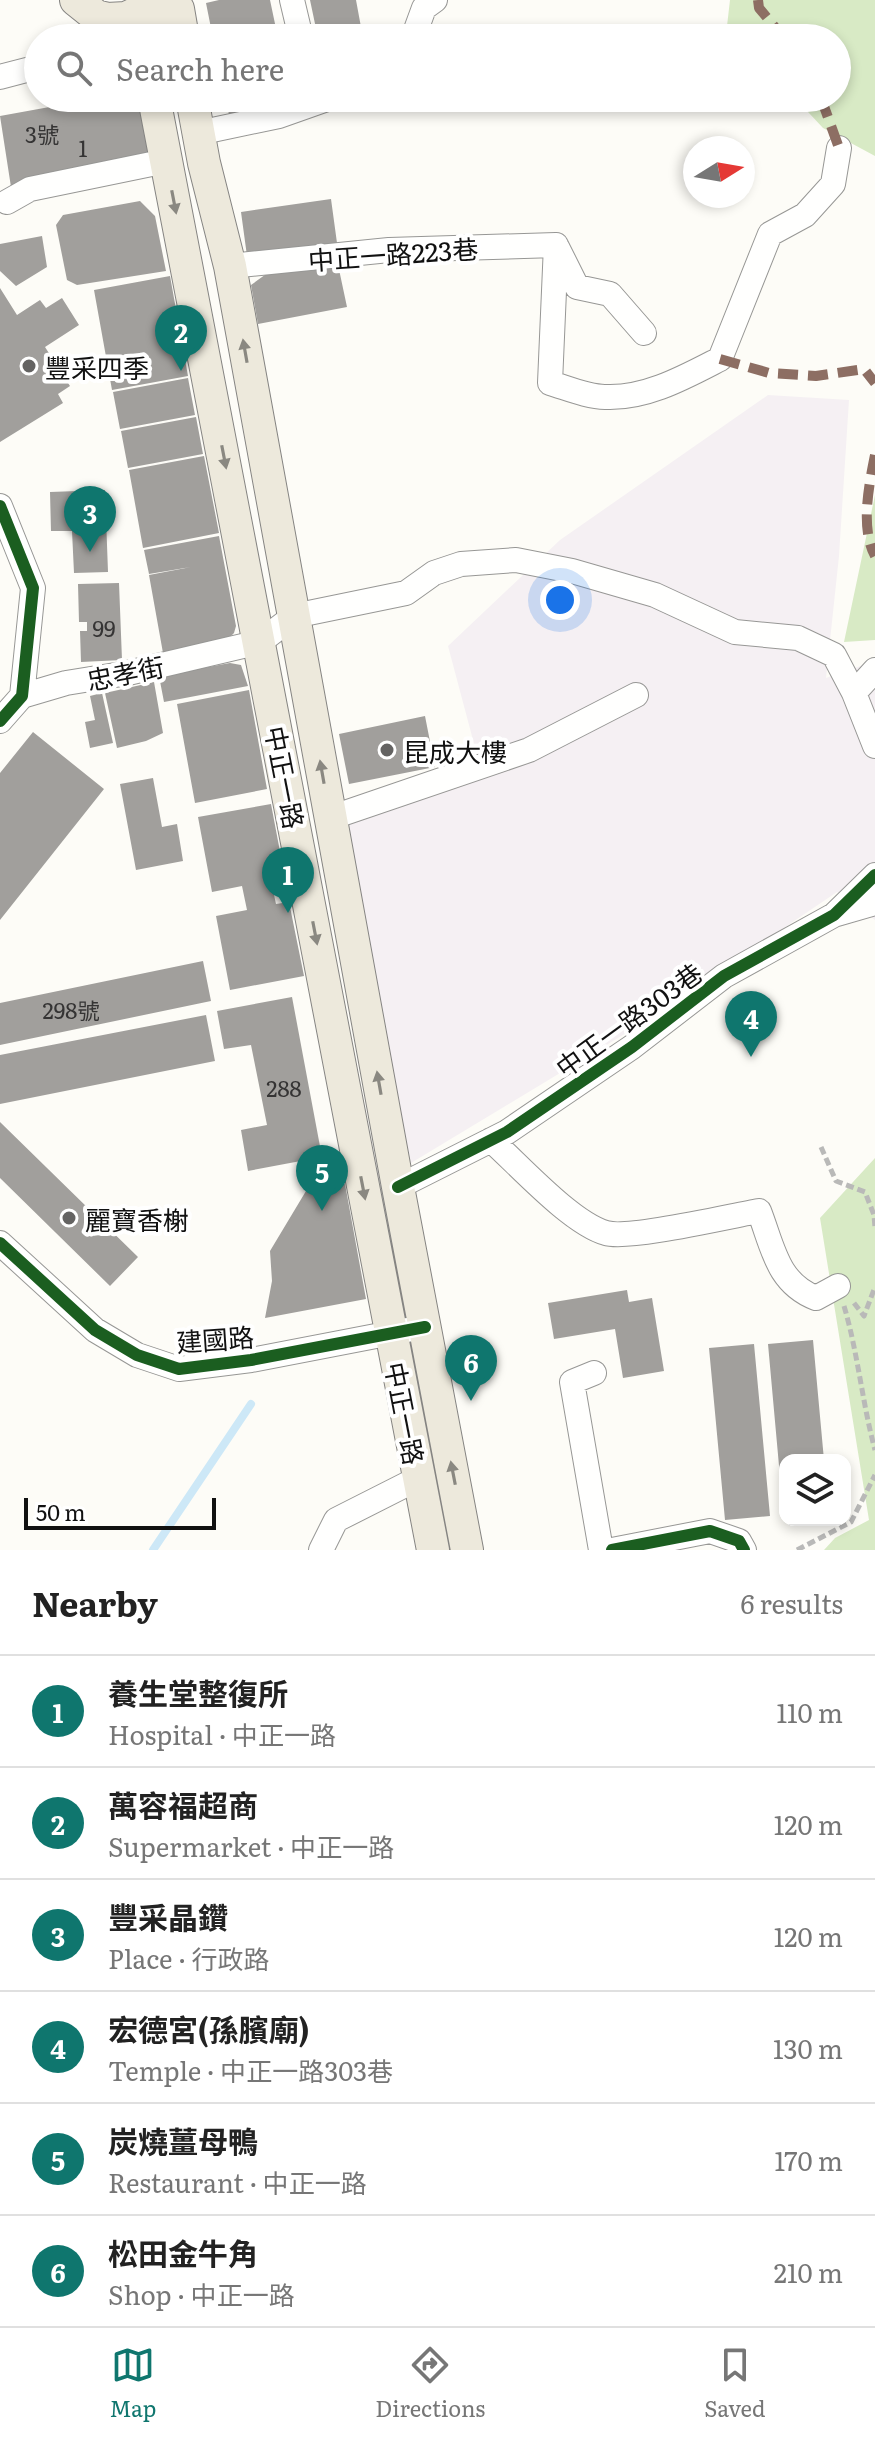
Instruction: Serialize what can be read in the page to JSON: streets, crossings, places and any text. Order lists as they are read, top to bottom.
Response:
{
  "streets": {
    "main road": ["中正一路"],
    "street": [
      "中正一路223巷",
      "忠孝街",
      "中正一路303巷",
      "建國路"
    ]
  },
  "crossings": [
    ["中正一路223巷", "中正一路"],
    ["忠孝街", "中正一路"],
    ["中正一路", "中正一路303巷"],
    ["中正一路", "建國路"]
  ],
  "places": ["豐采四季", "昆成大樓", "麗寶香榭"],
  "house_numbers": [
    "3號",
    "1",
    "99",
    "298號",
    "288"
  ],
  "scale_bar": "50 m",
  "north": "right",
  "page": {
    "search": "Search here",
    "pins": [
      "2",
      "3",
      "1",
      "4",
      "5",
      "6"
    ],
    "scale": "50 m",
    "heading": ["Nearby", "6 results"],
    "list": [
      {
        "mark": "1",
        "name": "養生堂整復所",
        "note": "Hospital · 中正一路",
        "value": "110 m"
      },
      {
        "mark": "2",
        "name": "萬容福超商",
        "note": "Supermarket · 中正一路",
        "value": "120 m"
      },
      {
        "mark": "3",
        "name": "豐采晶鑽",
        "note": "Place · 行政路",
        "value": "120 m"
      },
      {
        "mark": "4",
        "name": "宏德宮(孫臏廟)",
        "note": "Temple · 中正一路303巷",
        "value": "130 m"
      },
      {
        "mark": "5",
        "name": "炭燒薑母鴨",
        "note": "Restaurant · 中正一路",
        "value": "170 m"
      },
      {
        "mark": "6",
        "name": "松田金牛角",
        "note": "Shop · 中正一路",
        "value": "210 m"
      }
    ],
    "nav": ["Map", "Directions", "Saved"]
  }
}
